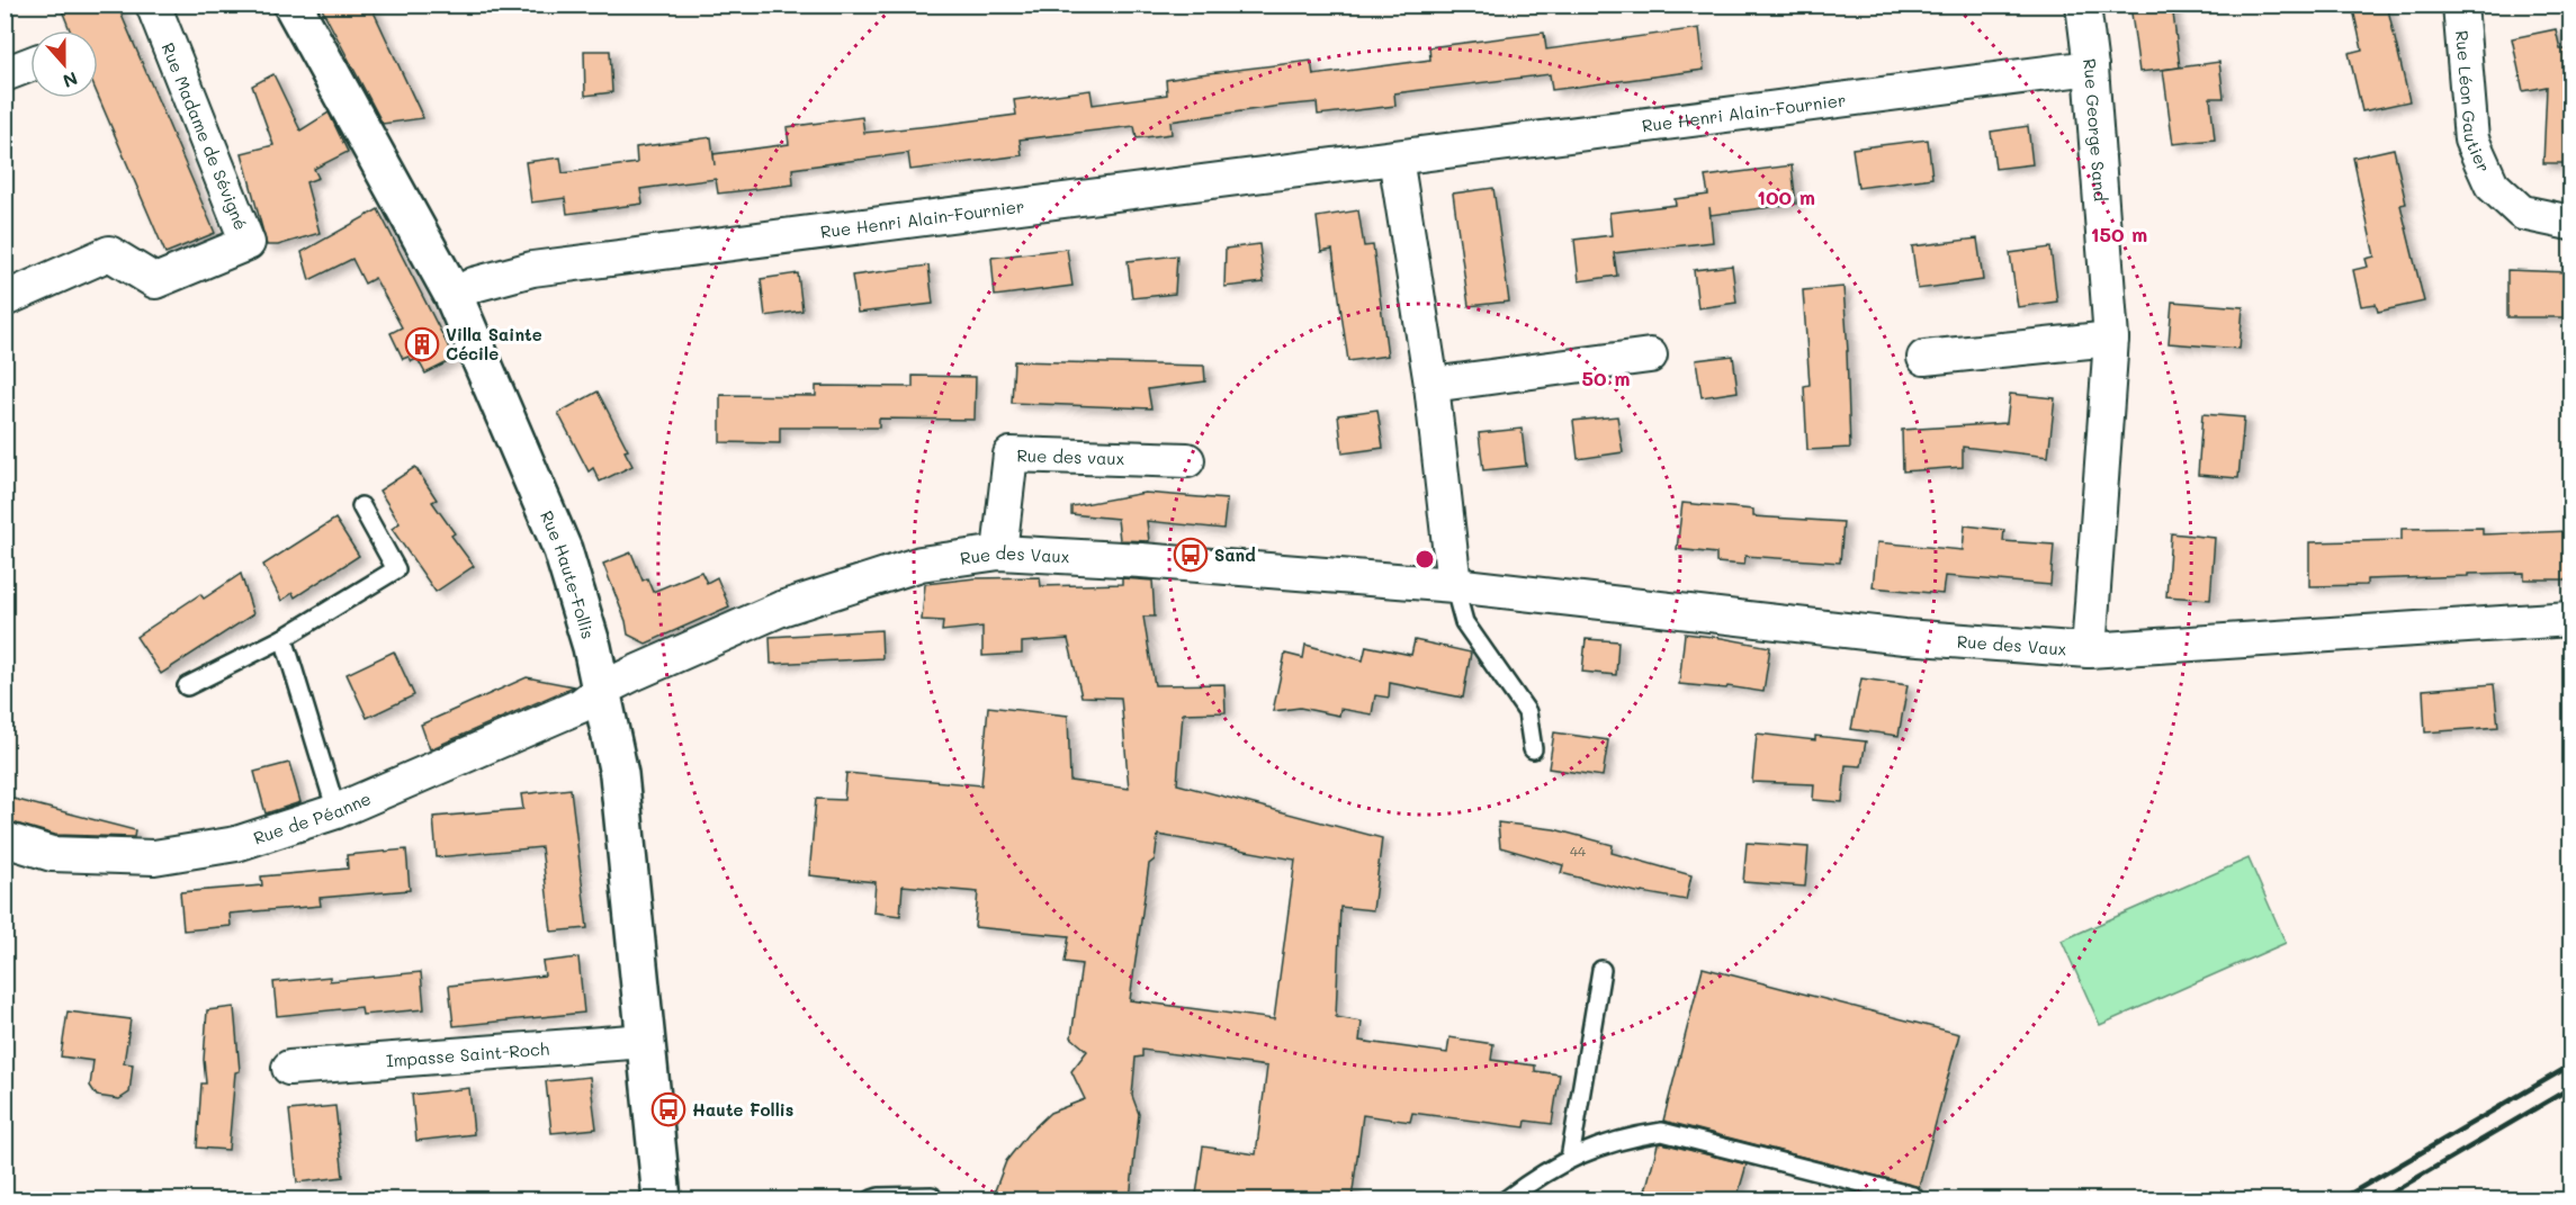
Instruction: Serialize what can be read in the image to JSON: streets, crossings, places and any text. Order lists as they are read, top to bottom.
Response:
{
  "streets": {
    "street": [
      "Rue Léon Gautier",
      "Rue Henri Alain-Fournier",
      "Rue George Sand",
      "Rue Madame de Sévigné",
      "Rue des vaux",
      "Rue des Vaux",
      "Rue Haute-Follis",
      "Rue de Péanne",
      "Impasse Saint-Roch"
    ]
  },
  "crossings": [
    ["Rue Henri Alain-Fournier", "Rue George Sand"],
    ["Rue Henri Alain-Fournier", "Rue Haute-Follis"],
    ["Rue George Sand", "Rue des Vaux"],
    ["Rue des vaux", "Rue des Vaux"],
    ["Rue des Vaux", "Rue Haute-Follis"],
    ["Rue des Vaux", "Rue de Péanne"],
    ["Rue Haute-Follis", "Rue de Péanne"],
    ["Rue Haute-Follis", "Impasse Saint-Roch"]
  ],
  "places": {
    "building": ["Villa Sainte Cécile"],
    "bus stop": ["Sand", "Haute Follis"]
  },
  "house_numbers": ["44"],
  "north": "bottom",
  "rings": ["100 m", "150 m", "50 m"]
}
